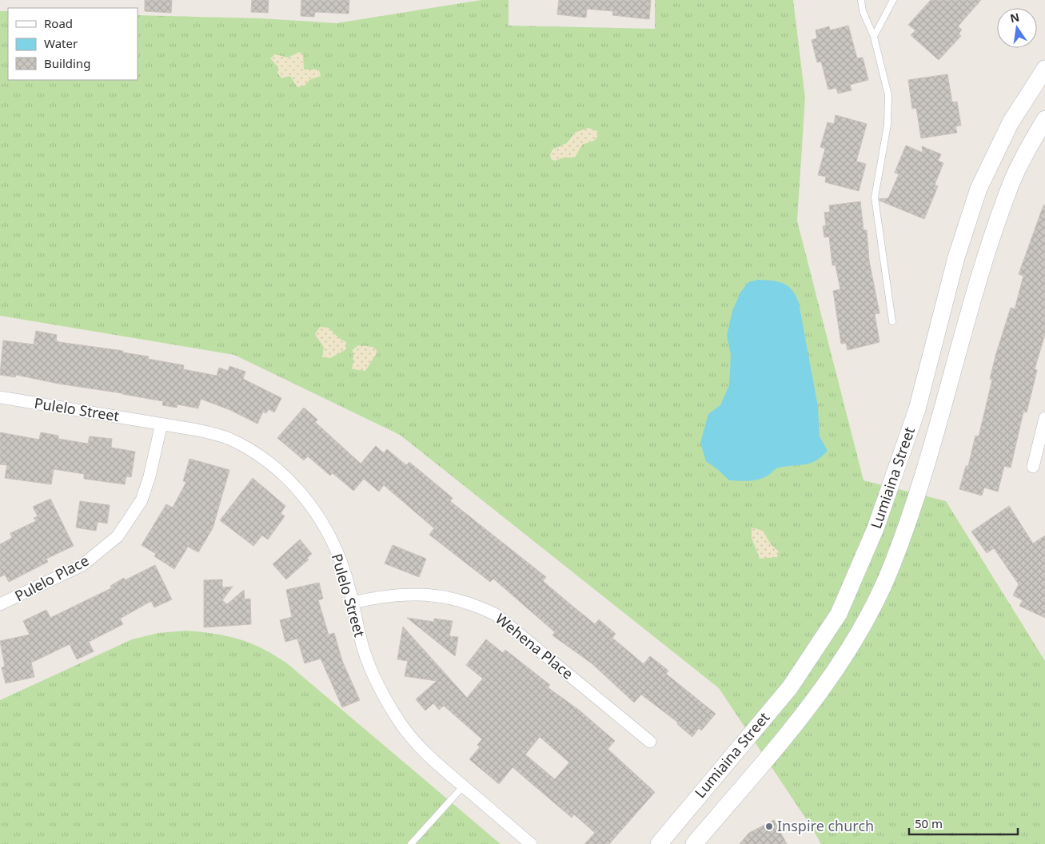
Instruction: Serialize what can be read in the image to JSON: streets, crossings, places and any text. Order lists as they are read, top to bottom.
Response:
{
  "streets": {
    "main road": ["Lumiaina Street"],
    "street": ["Pulelo Street", "Pulelo Place", "Wehena Place"]
  },
  "crossings": [
    ["Pulelo Street", "Pulelo Place"],
    ["Pulelo Street", "Wehena Place"]
  ],
  "places": ["Inspire church"],
  "legend": ["Road", "Water", "Building"],
  "scale_bar": "50 m",
  "north": "top"
}
